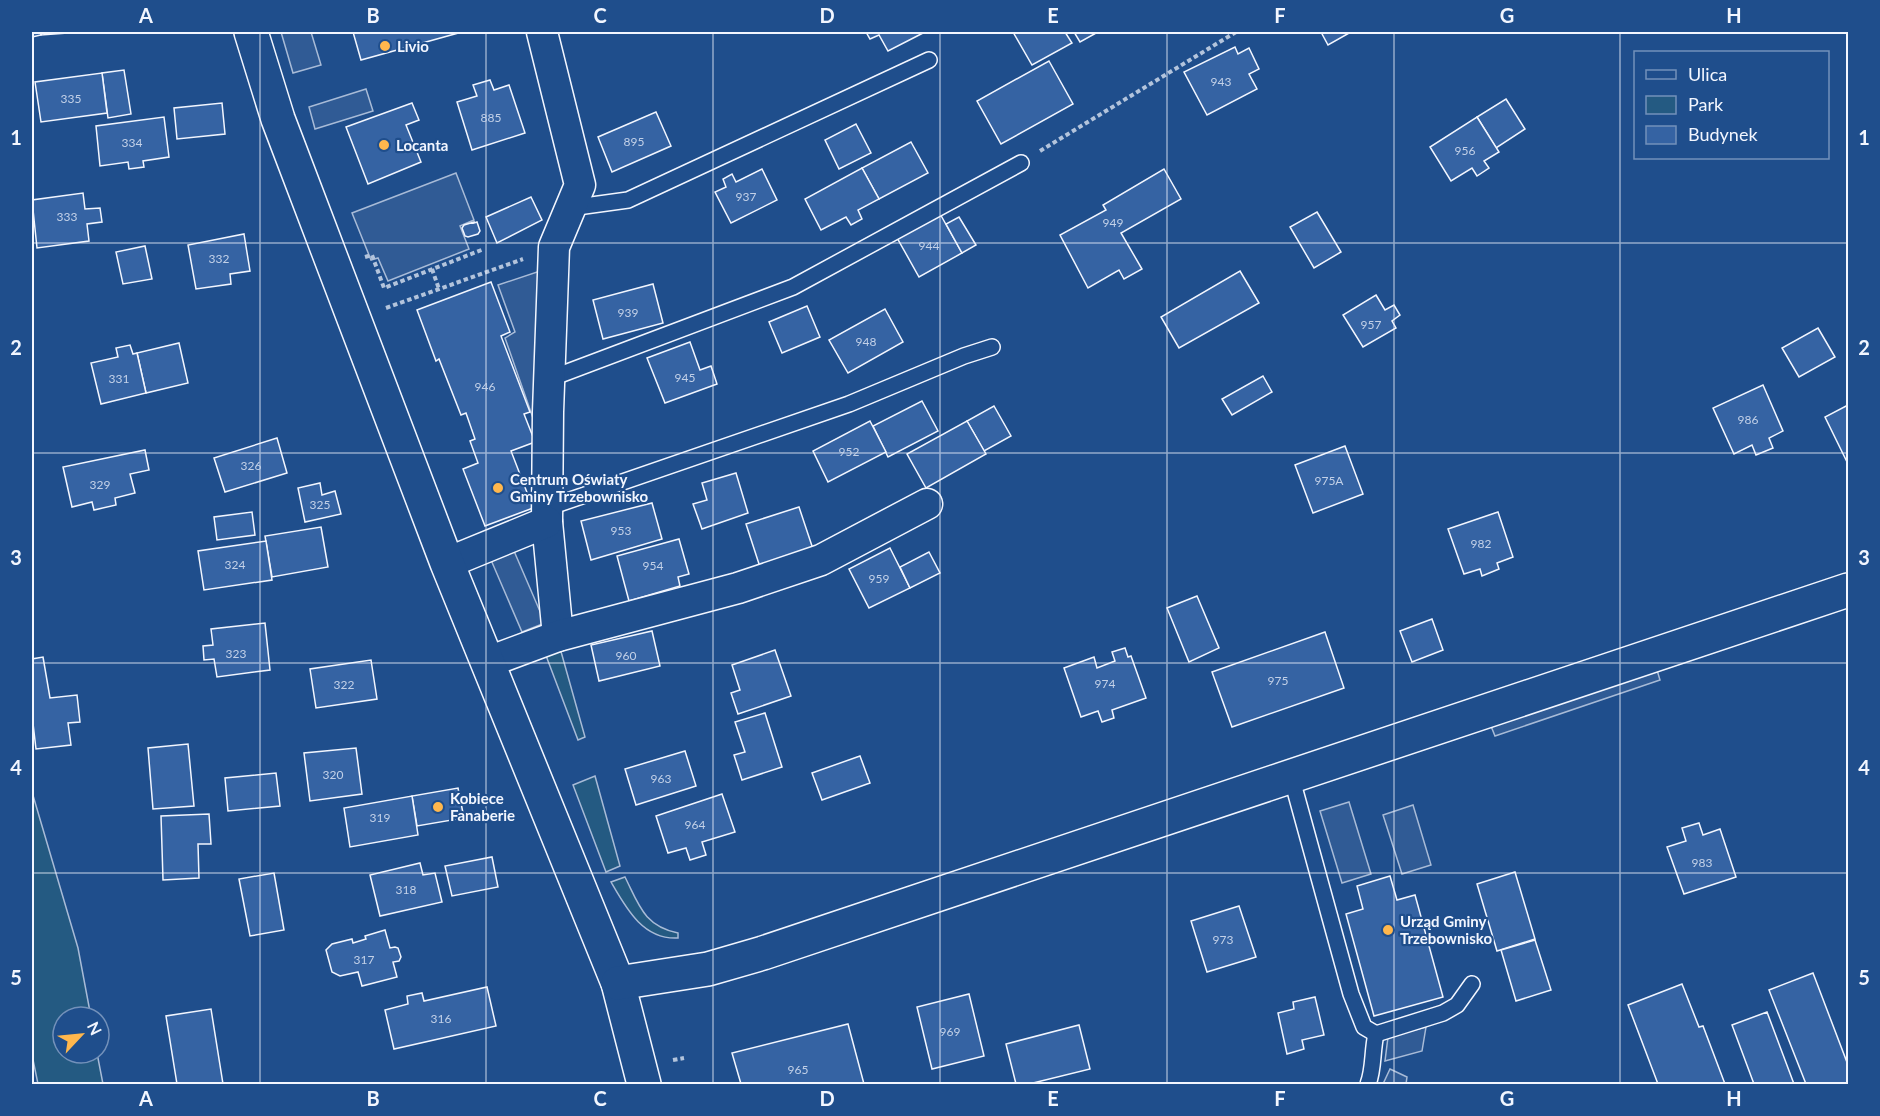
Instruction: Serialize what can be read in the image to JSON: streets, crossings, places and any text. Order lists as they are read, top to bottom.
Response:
{
  "places": [
    "Livio",
    "Locanta",
    "Centrum Oświaty Gminy Trzebownisko",
    "Kobiece Fanaberie",
    "Urząd Gminy Trzebownisko"
  ],
  "house_numbers": [
    "943",
    "335",
    "885",
    "895",
    "334",
    "956",
    "937",
    "333",
    "949",
    "944",
    "332",
    "939",
    "957",
    "948",
    "945",
    "331",
    "946",
    "986",
    "952",
    "326",
    "975A",
    "329",
    "325",
    "953",
    "982",
    "324",
    "954",
    "959",
    "323",
    "960",
    "975",
    "974",
    "322",
    "320",
    "963",
    "319",
    "964",
    "983",
    "318",
    "973",
    "317",
    "316",
    "969",
    "965"
  ],
  "legend": ["Ulica", "Park", "Budynek"],
  "north": "top right",
  "grid": {
    "columns": [
      "A",
      "B",
      "C",
      "D",
      "E",
      "F",
      "G",
      "H"
    ],
    "rows": [
      "1",
      "2",
      "3",
      "4",
      "5"
    ]
  }
}
